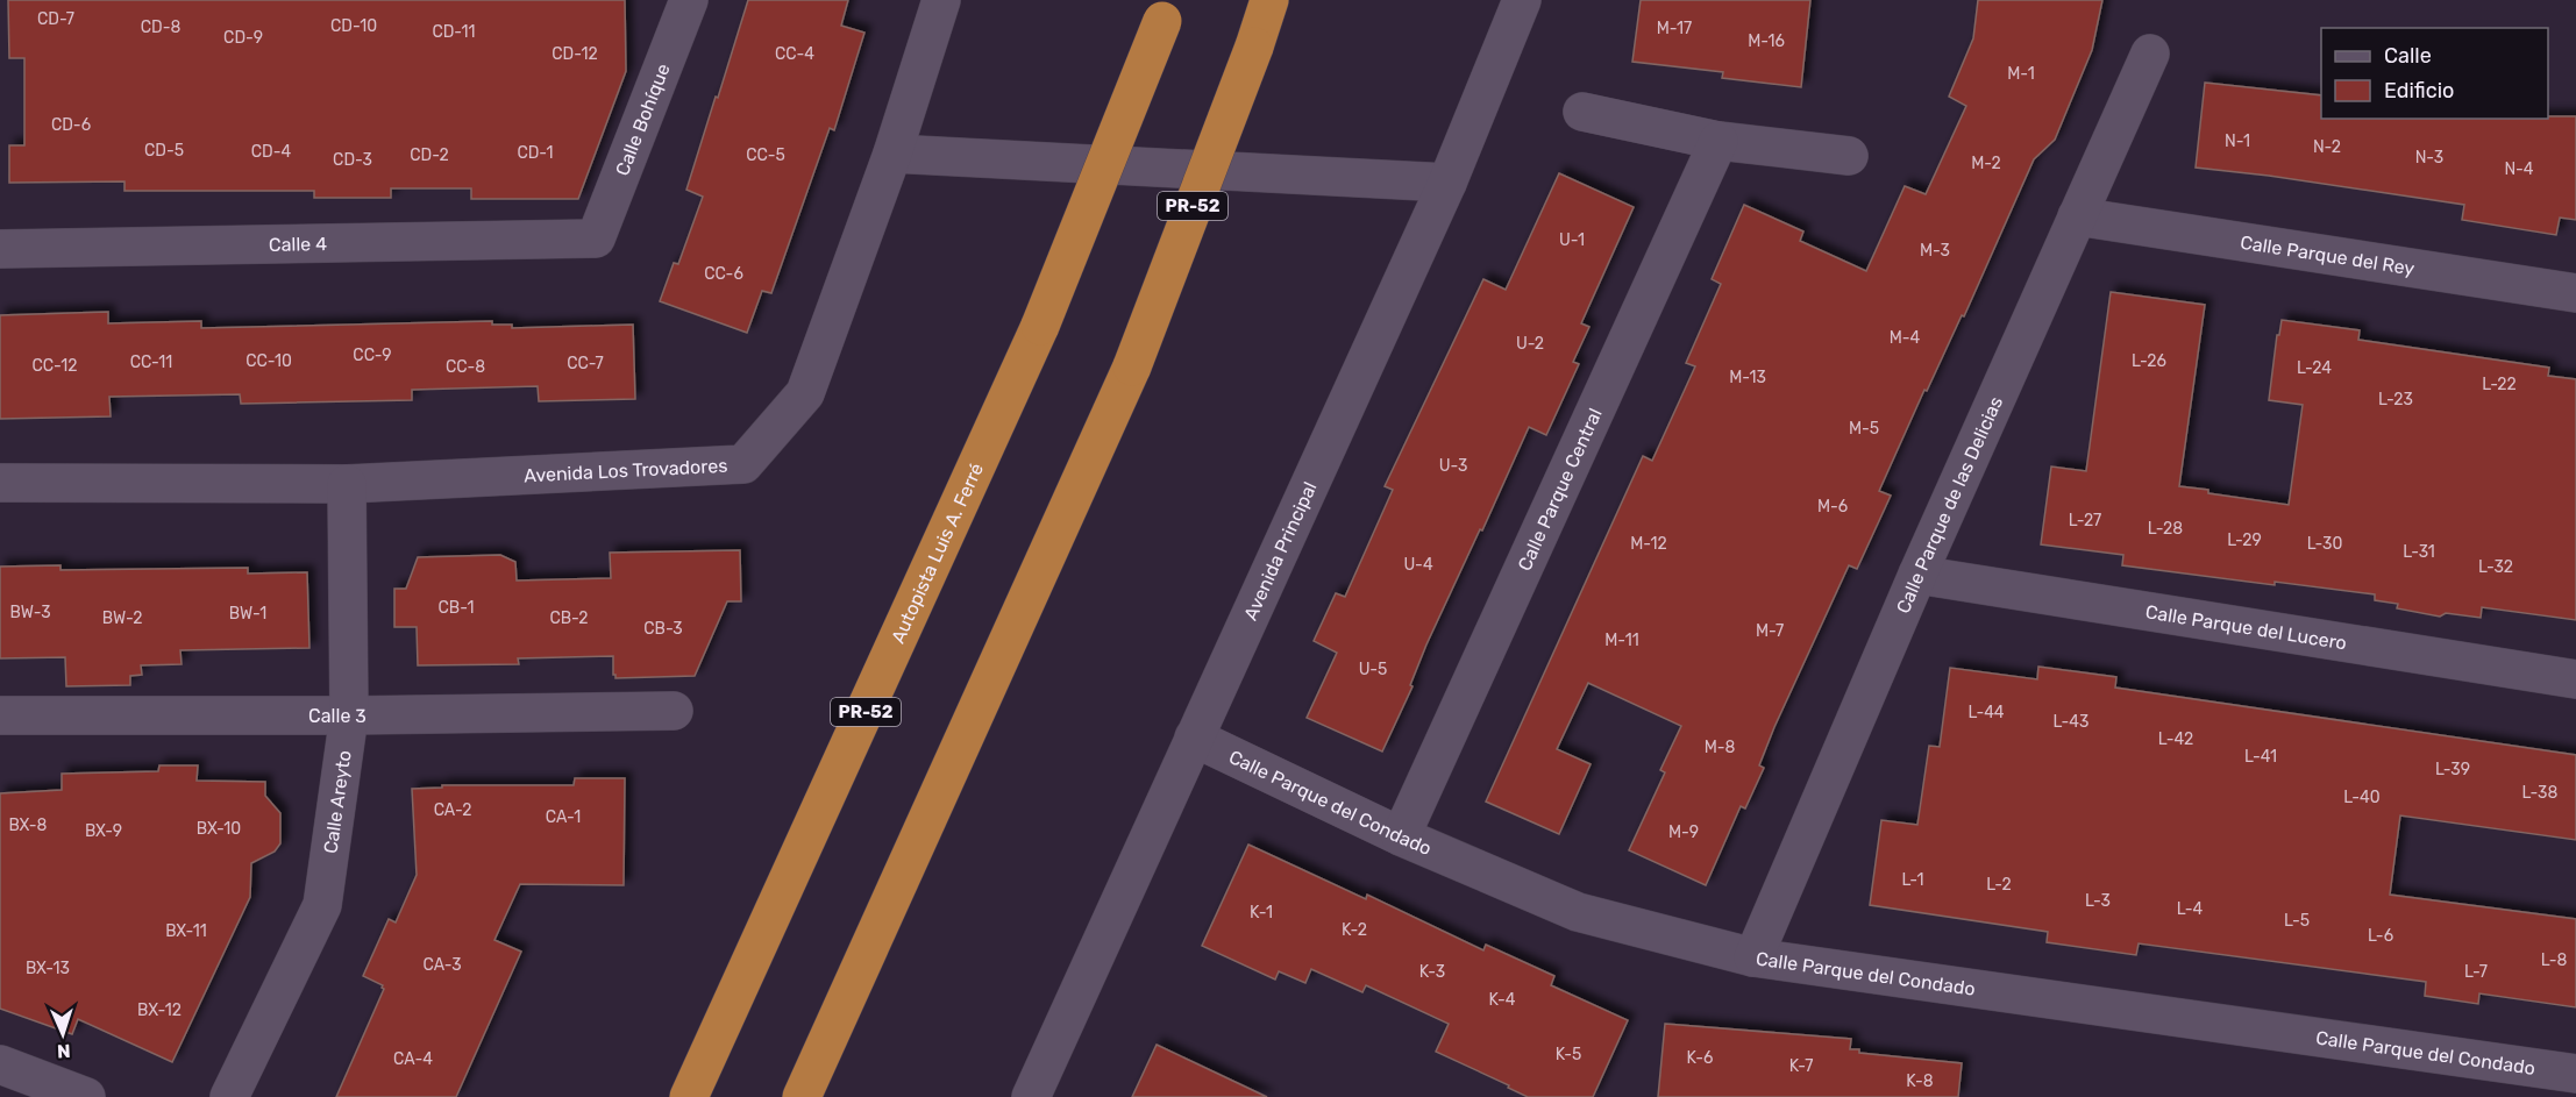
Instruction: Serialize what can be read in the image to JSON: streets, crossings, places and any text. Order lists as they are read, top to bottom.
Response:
{
  "streets": {
    "highway": ["PR-52", "Autopista Luis A. Ferré"],
    "street": [
      "Calle Bohíque",
      "Calle 4",
      "Calle Parque del Rey",
      "Avenida Los Trovadores",
      "Calle Parque Central",
      "Calle Parque de las Delicias",
      "Avenida Principal",
      "Calle Parque del Lucero",
      "Calle 3",
      "Calle Areyto",
      "Calle Parque del Condado"
    ]
  },
  "crossings": [
    ["Calle Bohíque", "Calle 4"],
    ["Calle Parque del Rey", "Calle Parque de las Delicias"],
    ["Avenida Los Trovadores", "Calle Areyto"],
    ["Calle Parque Central", "Calle Parque del Condado"],
    ["Calle Parque de las Delicias", "Calle Parque del Lucero"],
    ["Calle Parque de las Delicias", "Calle Parque del Condado"],
    ["Avenida Principal", "Calle Parque del Condado"],
    ["Calle 3", "Calle Areyto"]
  ],
  "house_numbers": [
    "CD-7",
    "CD-10",
    "CD-8",
    "M-17",
    "CD-11",
    "CD-9",
    "M-16",
    "CD-12",
    "CC-4",
    "M-1",
    "CD-6",
    "N-1",
    "N-2",
    "CD-5",
    "CD-4",
    "CD-1",
    "CD-2",
    "CC-5",
    "N-3",
    "CD-3",
    "M-2",
    "N-4",
    "U-1",
    "M-3",
    "CC-6",
    "M-4",
    "U-2",
    "CC-9",
    "CC-10",
    "L-26",
    "CC-11",
    "CC-7",
    "CC-12",
    "CC-8",
    "L-24",
    "M-13",
    "L-22",
    "L-23",
    "M-5",
    "U-3",
    "M-6",
    "L-27",
    "L-28",
    "L-29",
    "M-12",
    "L-30",
    "L-31",
    "U-4",
    "L-32",
    "CB-1",
    "BW-3",
    "BW-1",
    "BW-2",
    "CB-2",
    "CB-3",
    "M-7",
    "M-11",
    "U-5",
    "L-44",
    "L-43",
    "L-42",
    "M-8",
    "L-41",
    "L-39",
    "L-38",
    "L-40",
    "CA-2",
    "CA-1",
    "BX-8",
    "BX-10",
    "BX-9",
    "M-9",
    "L-1",
    "L-2",
    "L-3",
    "L-4",
    "K-1",
    "L-5",
    "K-2",
    "BX-11",
    "L-6",
    "L-8",
    "CA-3",
    "BX-13",
    "K-3",
    "L-7",
    "K-4",
    "BX-12",
    "K-5",
    "K-6",
    "CA-4",
    "K-7",
    "K-8"
  ],
  "legend": ["Calle", "Edificio"],
  "north": "bottom"
}
